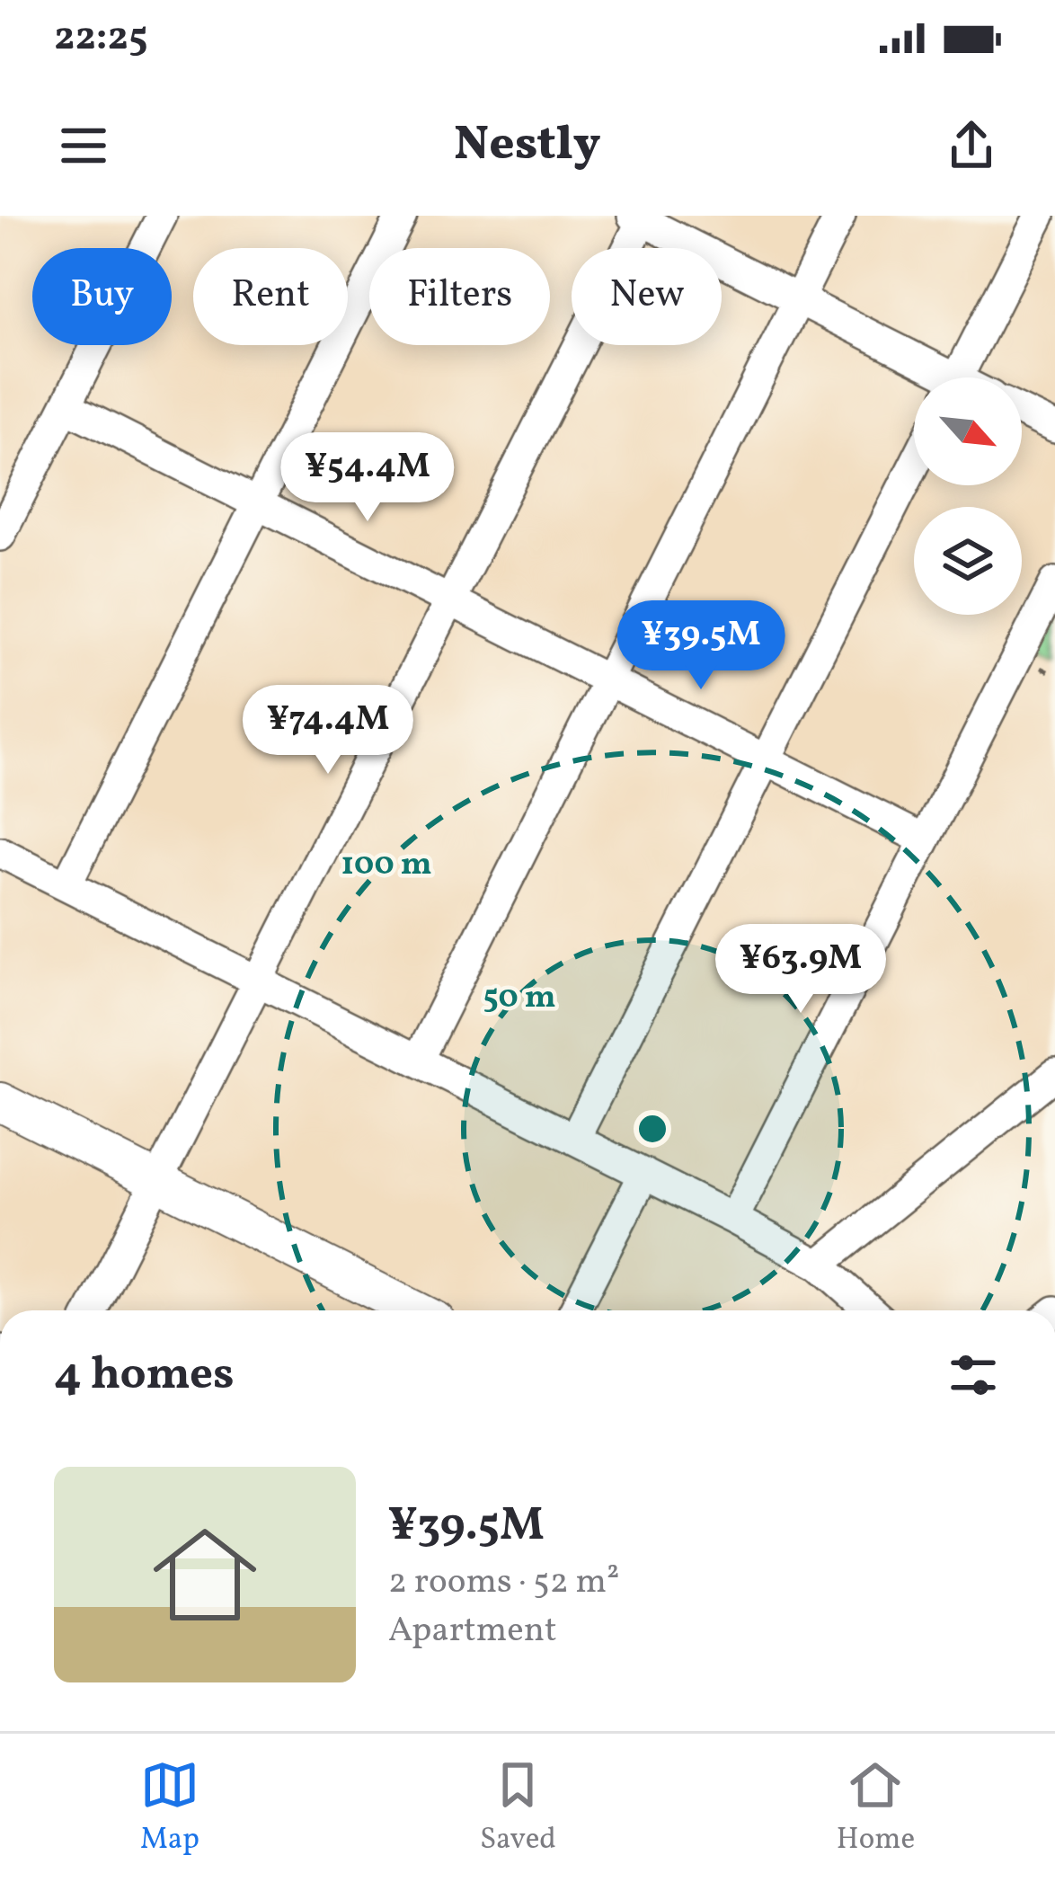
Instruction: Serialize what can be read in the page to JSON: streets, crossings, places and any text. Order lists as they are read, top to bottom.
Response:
{
  "north": "bottom right",
  "page": {
    "status": "22:25",
    "header": "Nestly",
    "chip": [
      "Buy",
      "Rent",
      "Filters",
      "New"
    ],
    "price": [
      "¥54.4M",
      "¥39.5M",
      "¥74.4M",
      "¥63.9M"
    ],
    "heading": "4 homes",
    "list": [
      {
        "name": "¥39.5M",
        "note": "2 rooms · 52 m² · Apartment"
      }
    ],
    "tabs": ["Map", "Saved", "Home"]
  },
  "rings": ["100 m", "50 m"]
}
